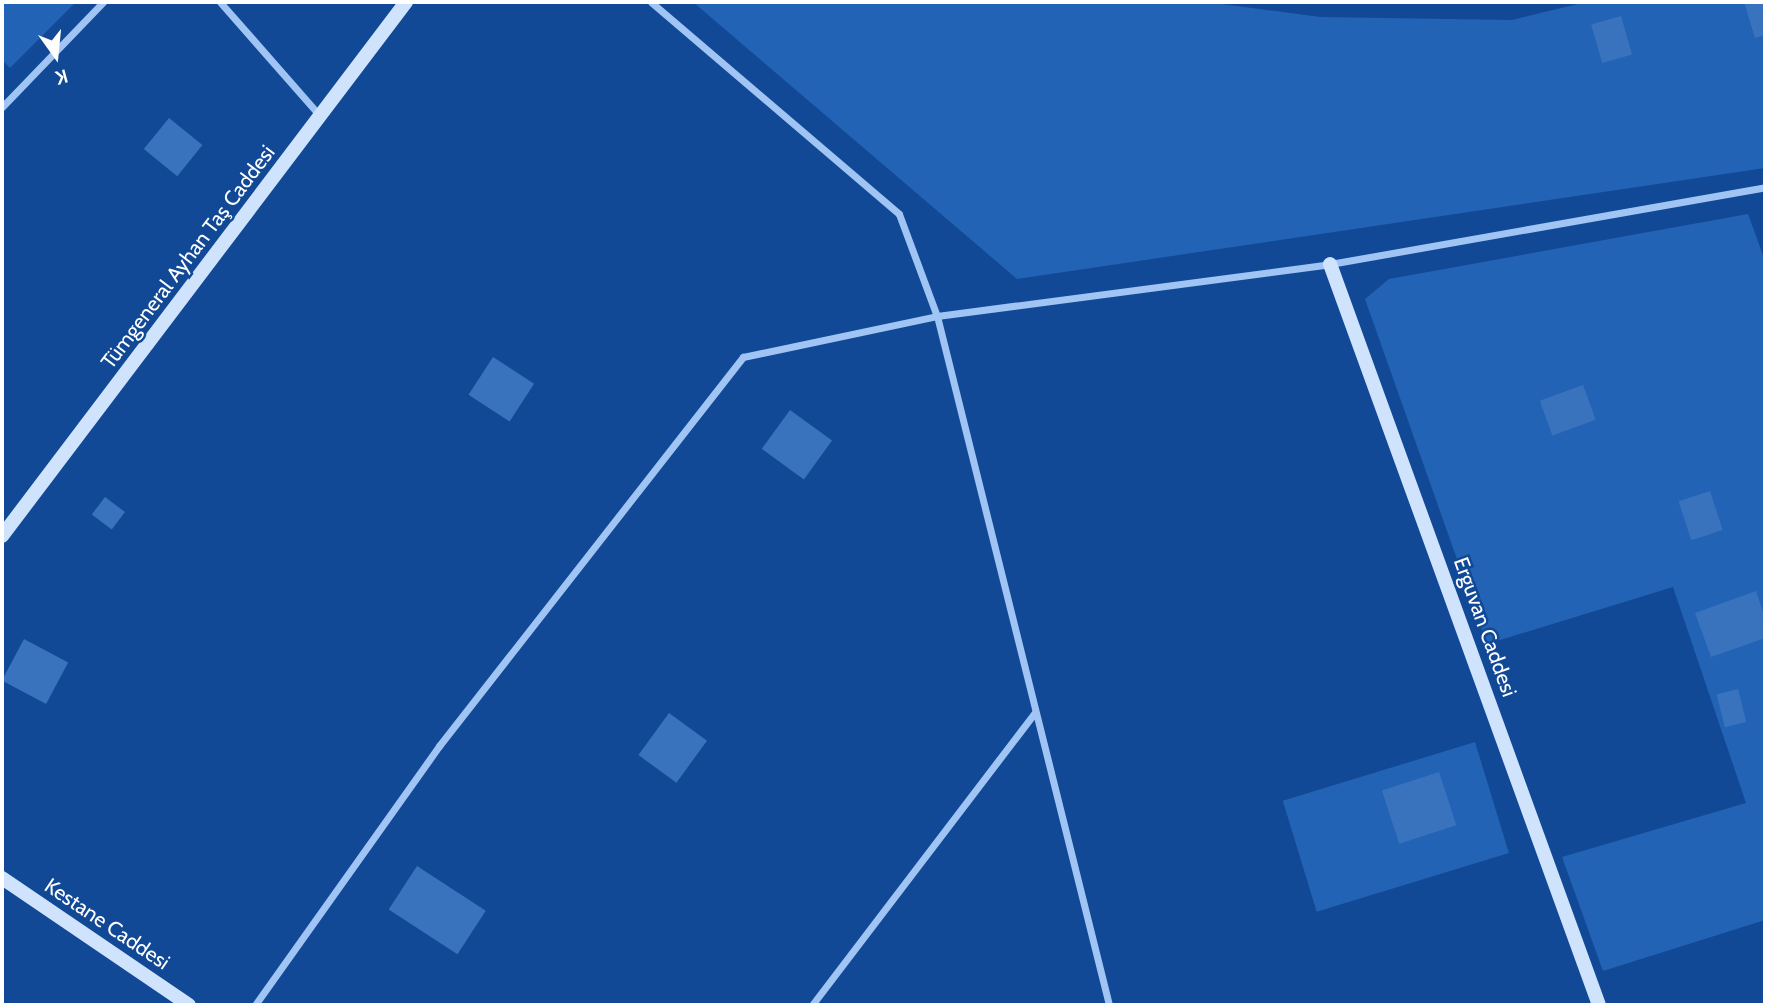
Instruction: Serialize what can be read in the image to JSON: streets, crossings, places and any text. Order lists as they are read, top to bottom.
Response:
{
  "streets": {
    "street": ["Tümgeneral Ayhan Taş Caddesi", "Erguvan Caddesi", "Kestane Caddesi"]
  },
  "north": "bottom"
}
